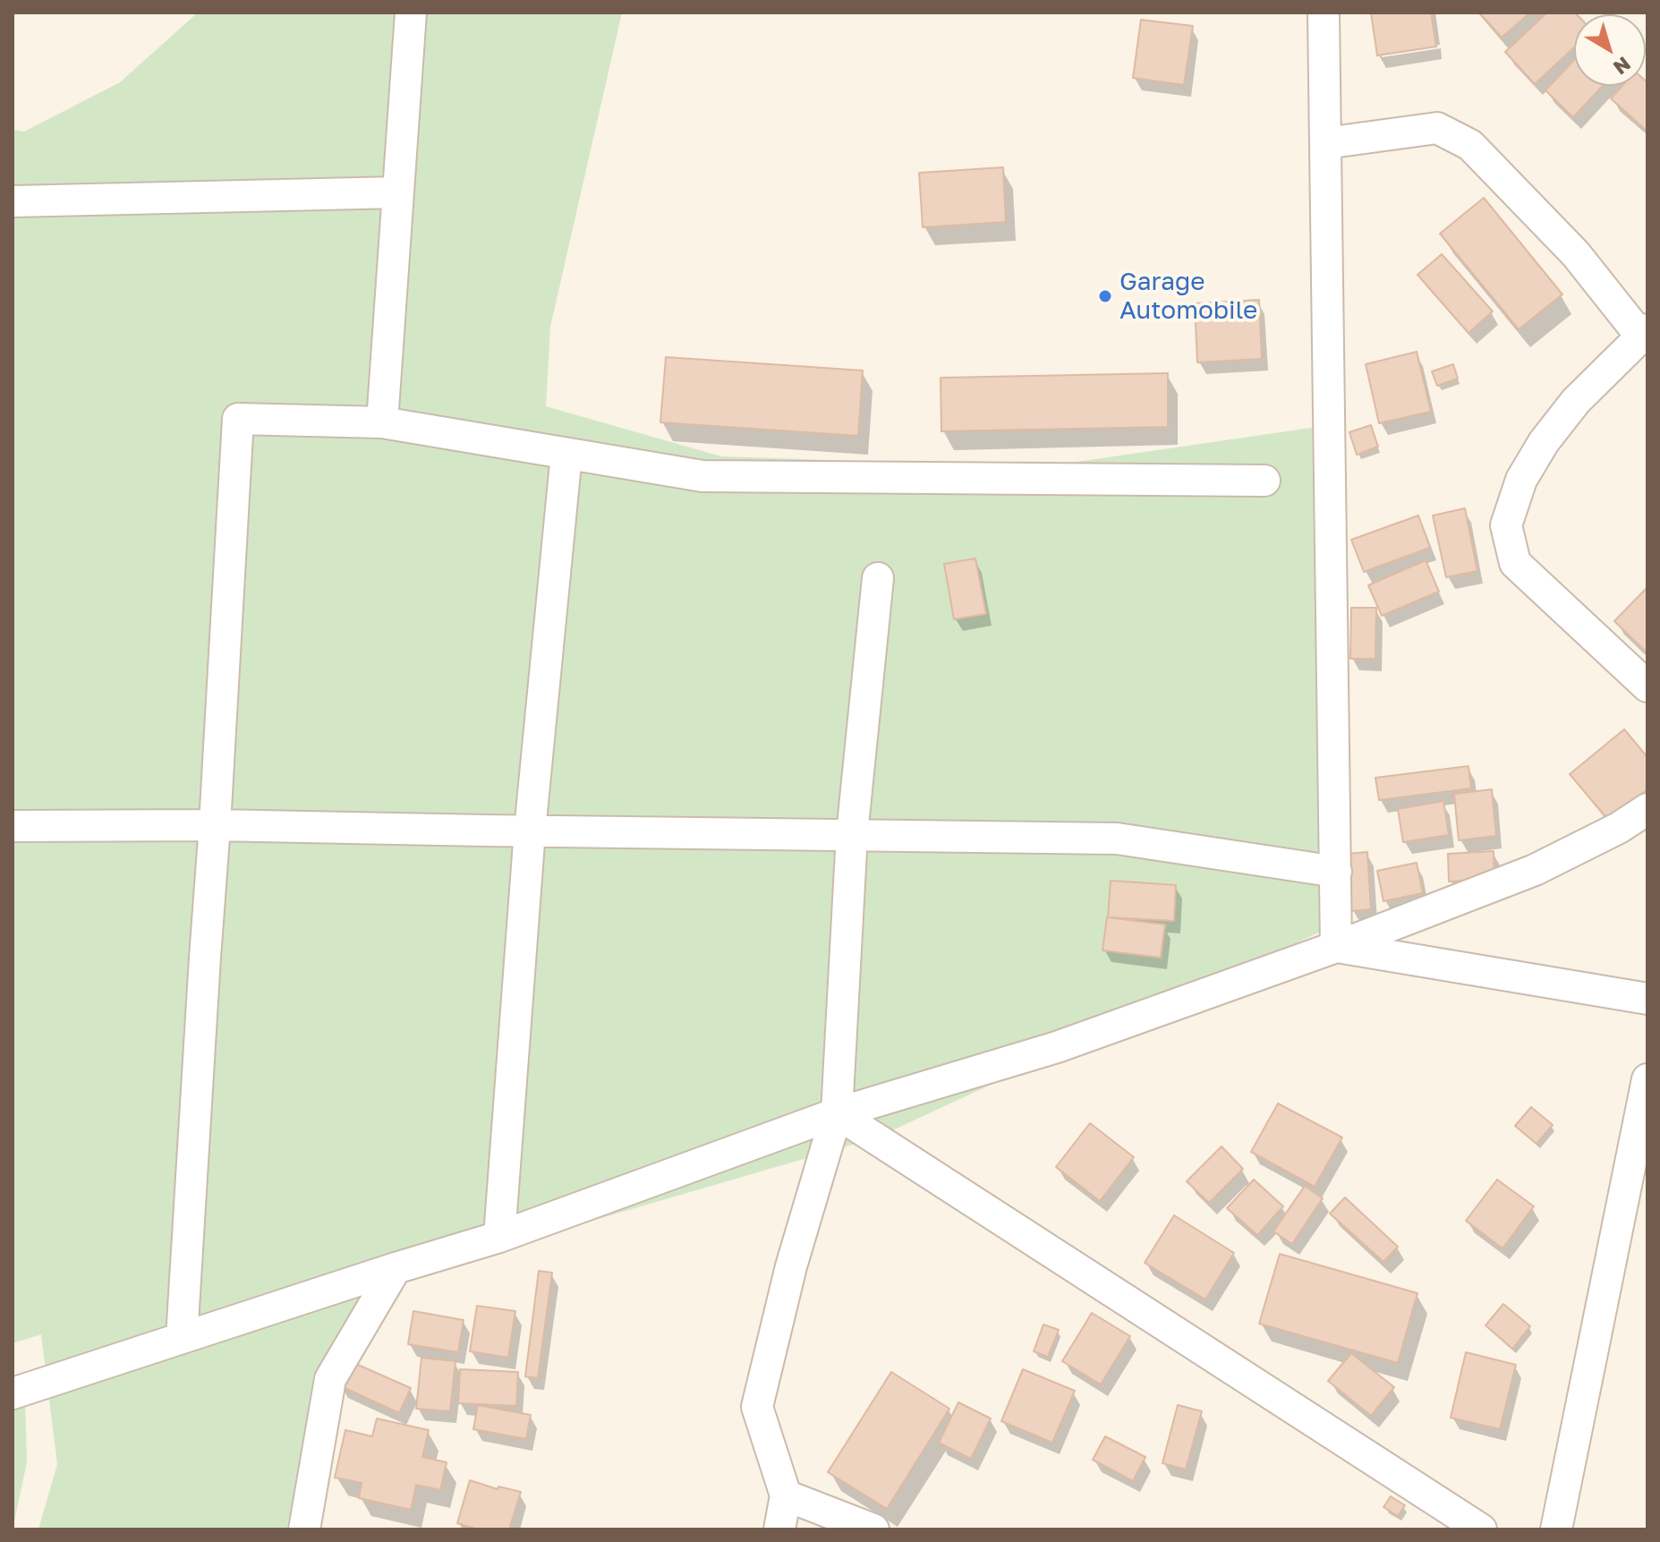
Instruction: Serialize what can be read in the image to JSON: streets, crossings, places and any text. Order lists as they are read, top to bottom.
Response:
{
  "places": ["Garage Automobile"],
  "north": "bottom right"
}
